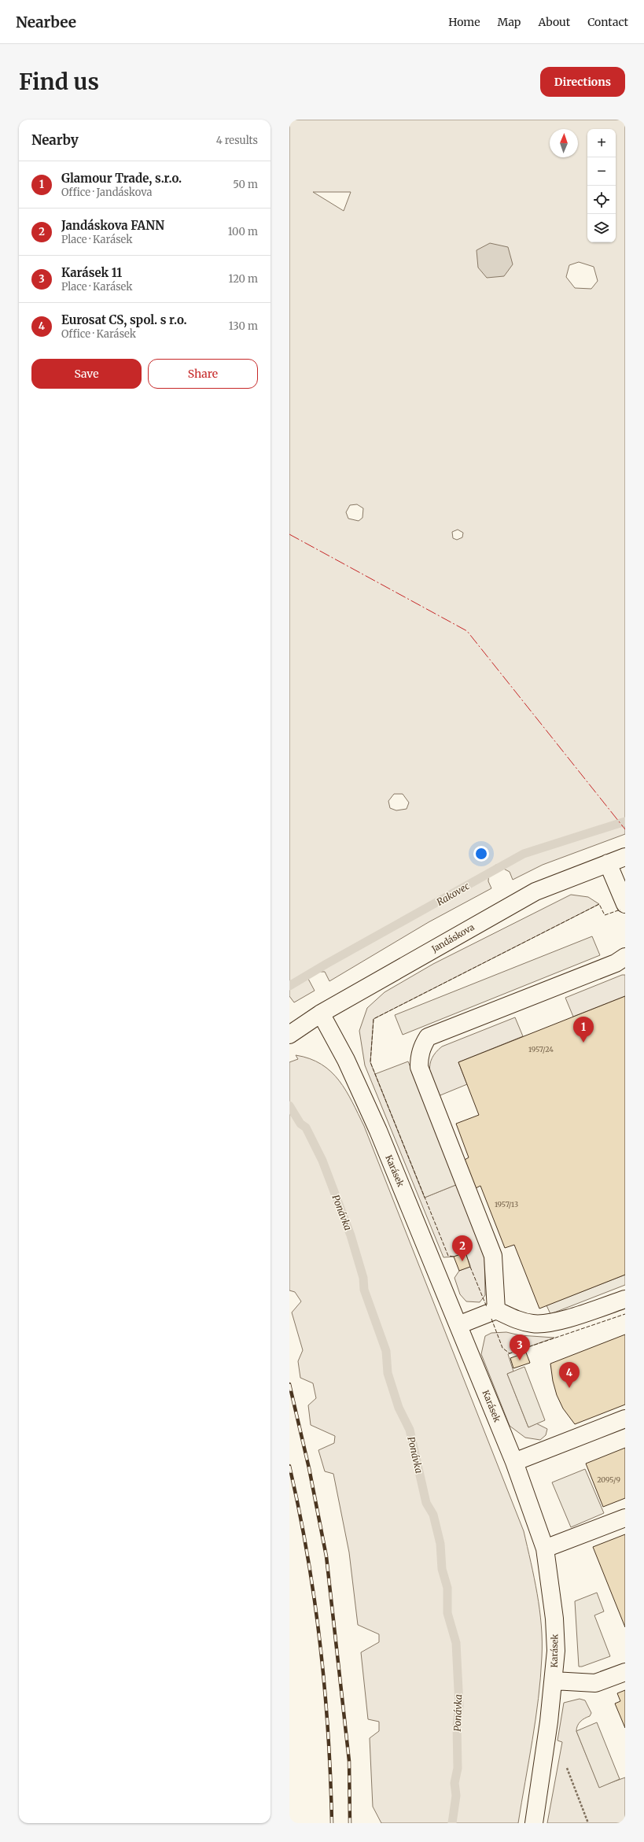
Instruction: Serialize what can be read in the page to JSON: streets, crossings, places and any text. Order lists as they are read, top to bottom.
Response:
{
  "streets": {
    "street": ["Jandáskova", "Karásek"]
  },
  "crossings": [
    ["Jandáskova", "Karásek"]
  ],
  "water": ["Rakovec", "Ponávka"],
  "house_numbers": ["1957/24", "1957/13", "2095/9"],
  "north": "top",
  "page": {
    "header": "Nearbee",
    "nav": [
      "Home",
      "Map",
      "About",
      "Contact"
    ],
    "buttons": [
      "Directions",
      ["Save", "Share"]
    ],
    "title": "Find us",
    "heading": ["Nearby", "4 results"],
    "map_buttons": ["+", "−"],
    "list": [
      {
        "mark": "1",
        "name": "Glamour Trade, s.r.o.",
        "note": "Office · Jandáskova",
        "value": "50 m"
      },
      {
        "mark": "2",
        "name": "Jandáskova FANN",
        "note": "Place · Karásek",
        "value": "100 m"
      },
      {
        "mark": "3",
        "name": "Karásek 11",
        "note": "Place · Karásek",
        "value": "120 m"
      },
      {
        "mark": "4",
        "name": "Eurosat CS, spol. s r.o.",
        "note": "Office · Karásek",
        "value": "130 m"
      }
    ],
    "pins": [
      "1",
      "2",
      "3",
      "4"
    ]
  }
}
